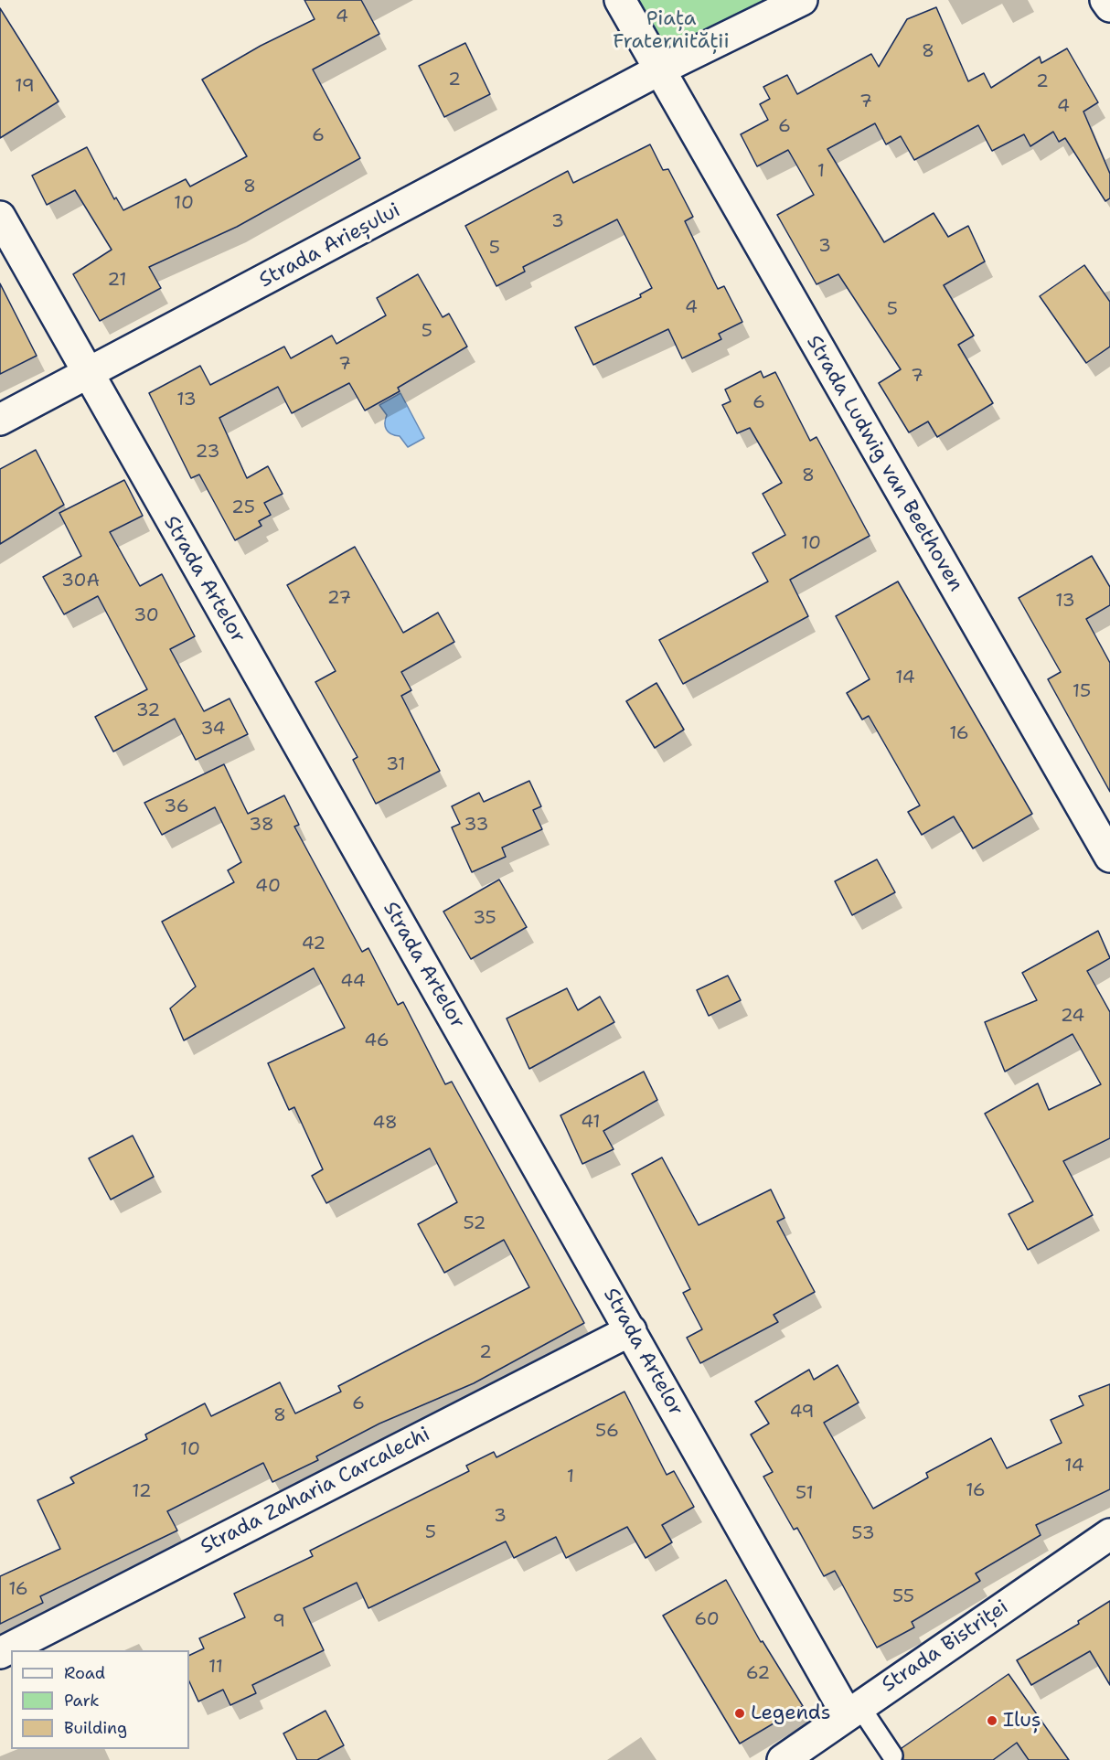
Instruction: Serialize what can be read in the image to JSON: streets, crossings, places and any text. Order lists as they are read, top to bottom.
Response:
{
  "streets": {
    "street": [
      "Strada Arieșului",
      "Strada Ludwig van Beethoven",
      "Strada Artelor",
      "Strada Zaharia Carcalechi",
      "Strada Bistriței"
    ]
  },
  "crossings": [
    ["Strada Arieșului", "Strada Ludwig van Beethoven"],
    ["Strada Arieșului", "Strada Artelor"],
    ["Strada Artelor", "Strada Zaharia Carcalechi"],
    ["Strada Artelor", "Strada Bistriței"]
  ],
  "parks": ["Piața Fraternității"],
  "places": ["Legends", "Iluș"],
  "house_numbers": [
    "4",
    "8",
    "2",
    "2",
    "19",
    "7",
    "4",
    "6",
    "6",
    "1",
    "8",
    "10",
    "3",
    "3",
    "5",
    "21",
    "4",
    "5",
    "5",
    "7",
    "7",
    "13",
    "6",
    "23",
    "8",
    "25",
    "10",
    "30A",
    "27",
    "13",
    "30",
    "14",
    "15",
    "32",
    "34",
    "16",
    "31",
    "36",
    "38",
    "33",
    "40",
    "35",
    "42",
    "44",
    "24",
    "46",
    "41",
    "48",
    "52",
    "2",
    "6",
    "49",
    "8",
    "56",
    "10",
    "14",
    "1",
    "16",
    "12",
    "51",
    "3",
    "5",
    "53",
    "16",
    "55",
    "60",
    "9",
    "11",
    "62"
  ],
  "legend": ["Road", "Park", "Building"]
}
